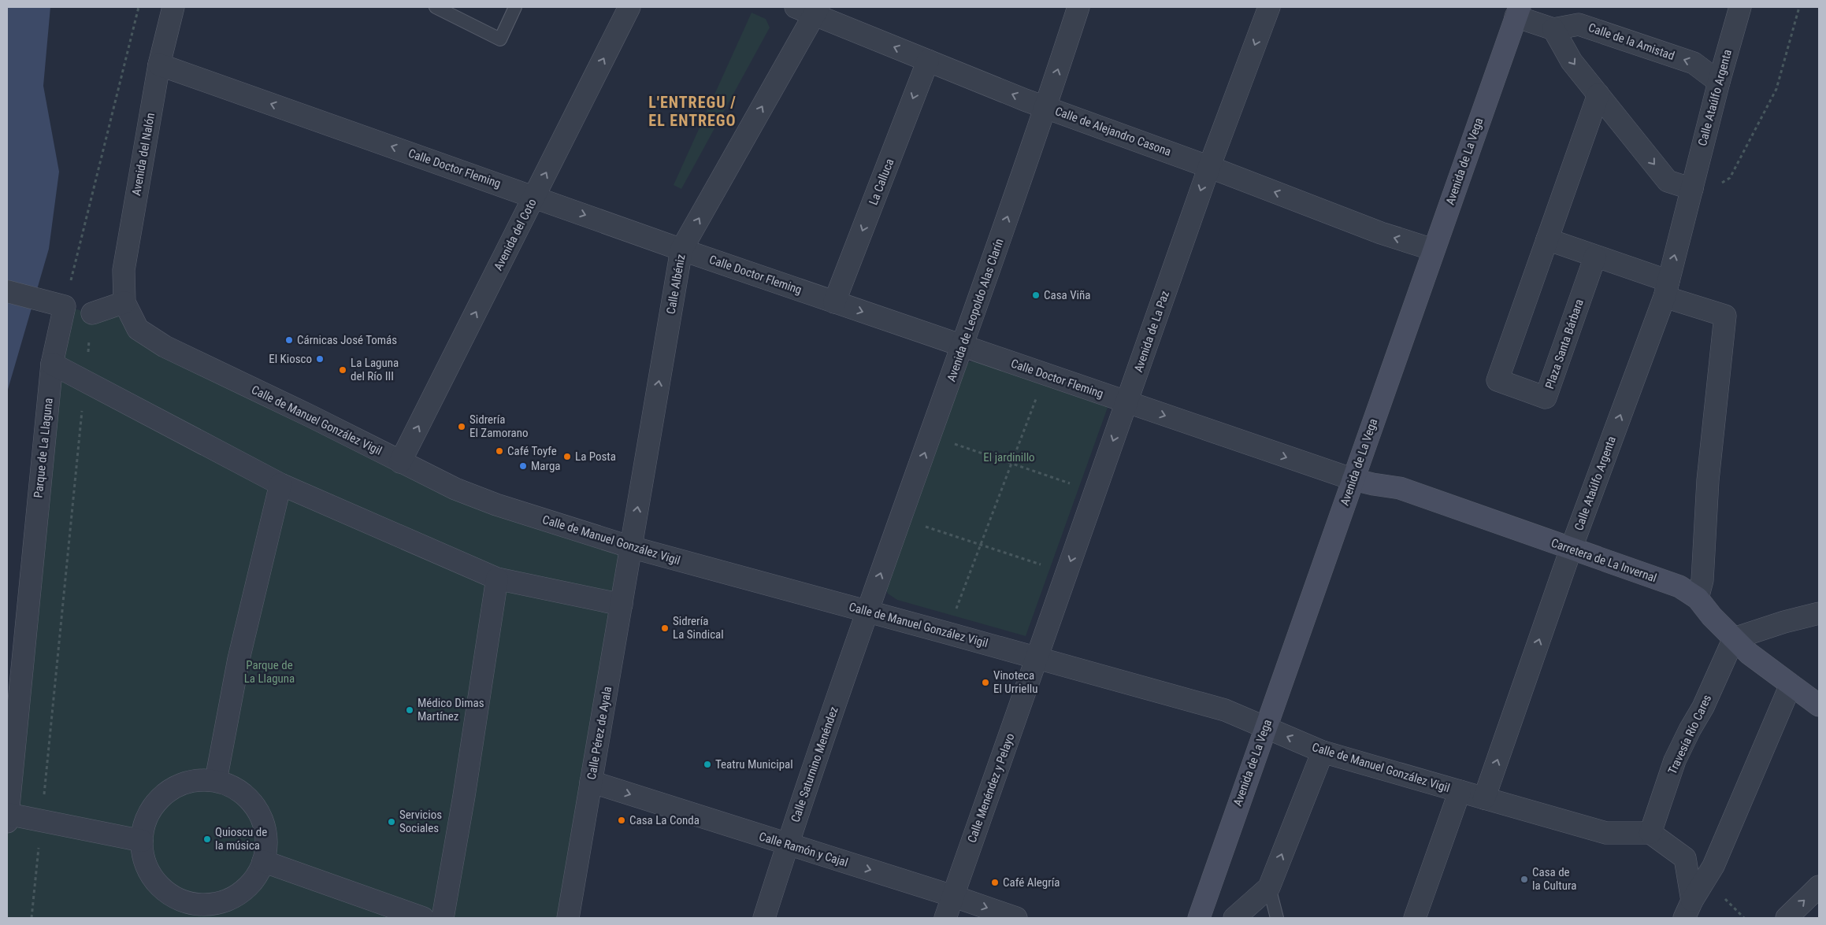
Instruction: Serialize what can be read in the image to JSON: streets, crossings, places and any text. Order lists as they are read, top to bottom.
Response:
{
  "streets": {
    "street": [
      "Calle de la Amistad",
      "Calle Ataúlfo Argenta",
      "Calle de Alejandro Casona",
      "Avenida del Nalón",
      "Avenida de La Vega",
      "Calle Doctor Fleming",
      "La Calluca",
      "Avenida del Coto",
      "Calle Albéniz",
      "Avenida de Leopoldo Alas Clarín",
      "Avenida de La Paz",
      "Plaza Santa Bárbara",
      "Calle de Manuel González Vigil",
      "Parque de La Llaguna",
      "Carretera de La Invernal",
      "Calle Pérez de Ayala",
      "Travesía Río Cares",
      "Calle Saturnino Menéndez",
      "Calle Menéndez y Pelayo",
      "Calle Ramón y Cajal"
    ]
  },
  "crossings": [
    ["Calle de la Amistad", "Calle Ataúlfo Argenta"],
    ["Calle de la Amistad", "Avenida de La Vega"],
    ["Calle Ataúlfo Argenta", "Calle de Manuel González Vigil"],
    ["Calle Ataúlfo Argenta", "Carretera de La Invernal"],
    ["Calle de Alejandro Casona", "Avenida de La Vega"],
    ["Calle de Alejandro Casona", "La Calluca"],
    ["Calle de Alejandro Casona", "Calle Albéniz"],
    ["Calle de Alejandro Casona", "Avenida de Leopoldo Alas Clarín"],
    ["Calle de Alejandro Casona", "Avenida de La Paz"],
    ["Avenida del Nalón", "Calle Doctor Fleming"],
    ["Avenida del Nalón", "Calle de Manuel González Vigil"],
    ["Avenida de La Vega", "Calle Doctor Fleming"],
    ["Avenida de La Vega", "Calle de Manuel González Vigil"],
    ["Avenida de La Vega", "Carretera de La Invernal"],
    ["Calle Doctor Fleming", "La Calluca"],
    ["Calle Doctor Fleming", "Avenida del Coto"],
    ["Calle Doctor Fleming", "Calle Albéniz"],
    ["Calle Doctor Fleming", "Avenida de Leopoldo Alas Clarín"],
    ["Calle Doctor Fleming", "Avenida de La Paz"],
    ["Calle Doctor Fleming", "Carretera de La Invernal"],
    ["Avenida del Coto", "Calle de Manuel González Vigil"],
    ["Calle Albéniz", "Calle de Manuel González Vigil"],
    ["Calle Albéniz", "Calle Pérez de Ayala"],
    ["Avenida de Leopoldo Alas Clarín", "Calle de Manuel González Vigil"],
    ["Avenida de Leopoldo Alas Clarín", "Calle Saturnino Menéndez"],
    ["Avenida de La Paz", "Calle de Manuel González Vigil"],
    ["Avenida de La Paz", "Calle Menéndez y Pelayo"],
    ["Calle de Manuel González Vigil", "Calle Pérez de Ayala"],
    ["Calle de Manuel González Vigil", "Travesía Río Cares"],
    ["Calle de Manuel González Vigil", "Calle Saturnino Menéndez"],
    ["Calle de Manuel González Vigil", "Calle Menéndez y Pelayo"],
    ["Carretera de La Invernal", "Travesía Río Cares"],
    ["Calle Pérez de Ayala", "Calle Ramón y Cajal"],
    ["Calle Saturnino Menéndez", "Calle Ramón y Cajal"],
    ["Calle Menéndez y Pelayo", "Calle Ramón y Cajal"]
  ],
  "one_way": [
    "Calle de la Amistad",
    "Calle Ataúlfo Argenta",
    "Calle de Alejandro Casona",
    "La Calluca",
    "Avenida del Coto",
    "Calle Albéniz",
    "Avenida de Leopoldo Alas Clarín",
    "Avenida de La Paz",
    "Calle Ramón y Cajal"
  ],
  "districts": ["L'ENTREGU / EL ENTREGO"],
  "parks": ["El jardinillo", "Parque de La Llaguna"],
  "places": [
    "Casa Viña",
    "Cárnicas José Tomás",
    "El Kiosco",
    "La Laguna del Río III",
    "Sidrería El Zamorano",
    "Café Toyfe",
    "La Posta",
    "Marga",
    "Sidrería La Sindical",
    "Vinoteca El Urriellu",
    "Médico Dimas Martínez",
    "Teatru Municipal",
    "Casa La Conda",
    "Servicios Sociales",
    "Quioscu de la música",
    "Casa de la Cultura",
    "Café Alegría"
  ]
}
